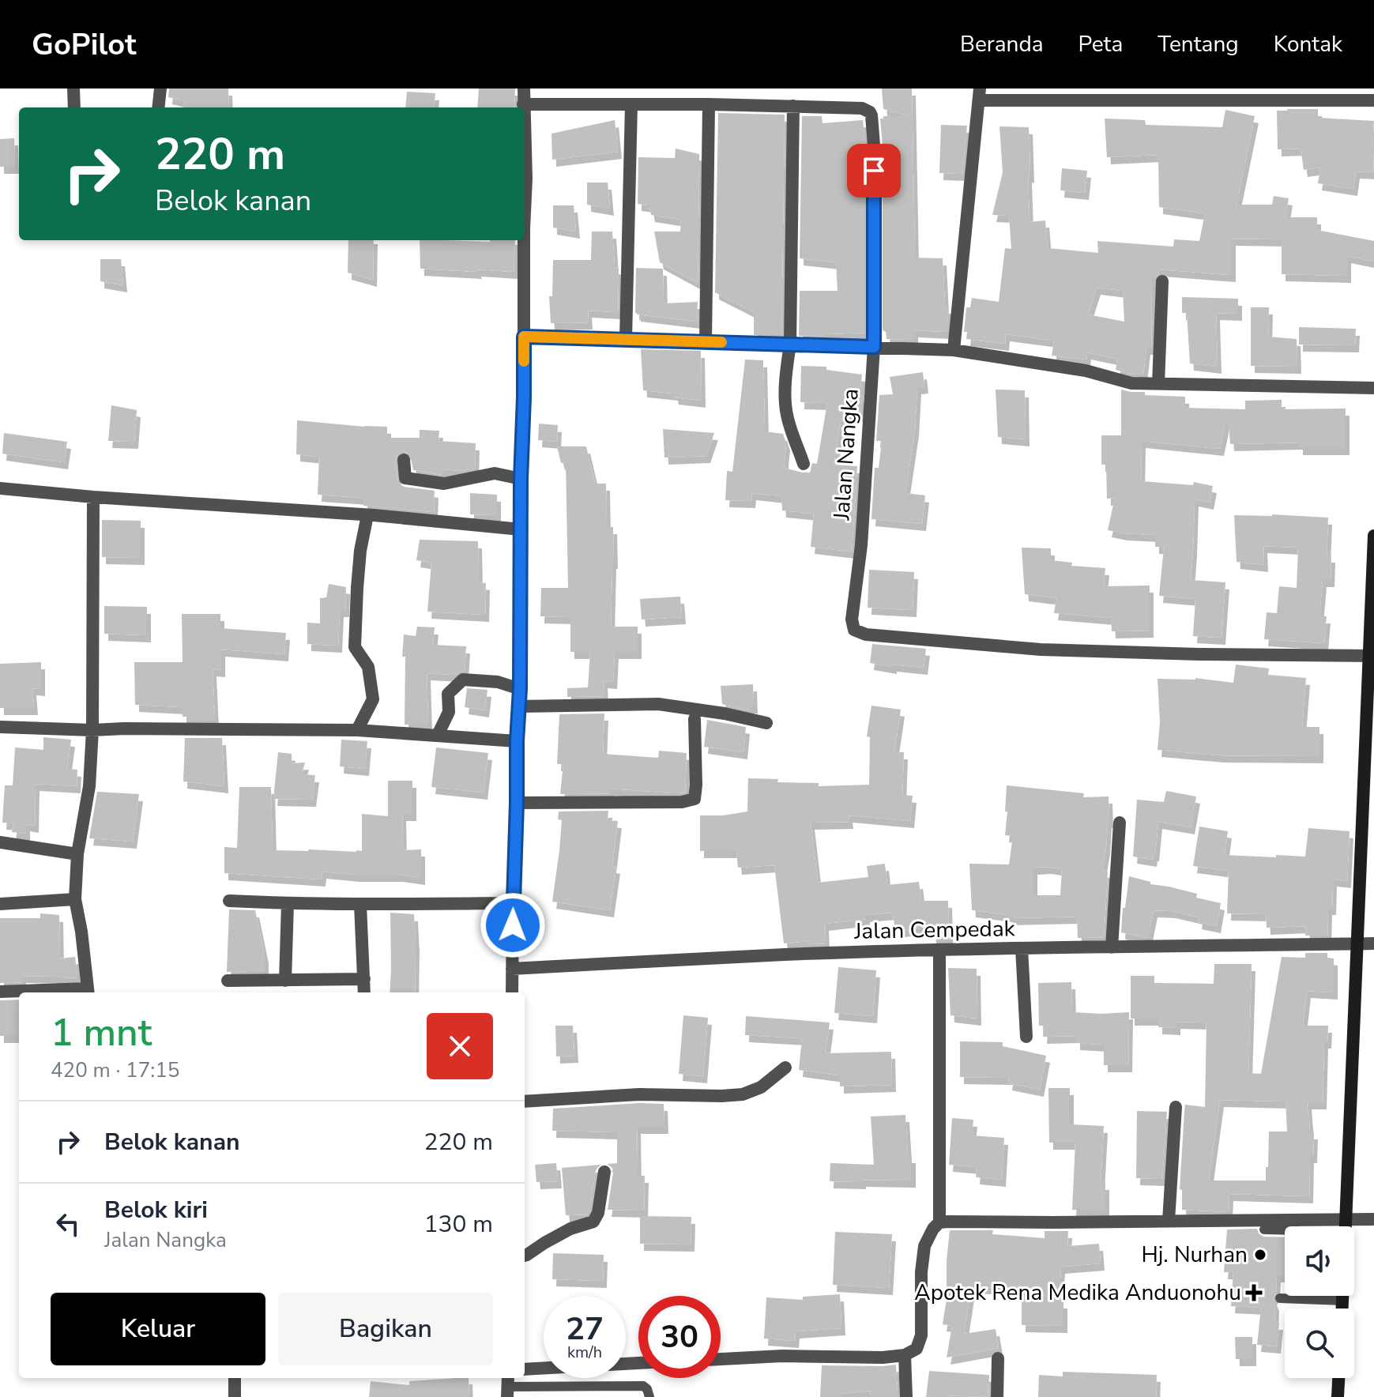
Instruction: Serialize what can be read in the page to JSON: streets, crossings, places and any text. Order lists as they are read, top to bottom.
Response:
{
  "streets": {
    "street": ["Jalan Nangka", "Jalan Cempedak"]
  },
  "places": {
    "other": ["Hj. Nurhan"],
    "health": ["Apotek Rena Medika Anduonohu"]
  },
  "page": {
    "header": "GoPilot",
    "nav": [
      "Beranda",
      "Peta",
      "Tentang",
      "Kontak"
    ],
    "turn": ["220 m", "Belok kanan"],
    "heading": ["1 mnt", "420 m · 17:15"],
    "list": [
      {
        "name": "Belok kanan",
        "value": "220 m"
      },
      {
        "name": "Belok kiri",
        "note": "Jalan Nangka",
        "value": "130 m"
      }
    ],
    "buttons": ["Keluar", "Bagikan"],
    "speed": "27 km/h",
    "limit": "30"
  }
}
